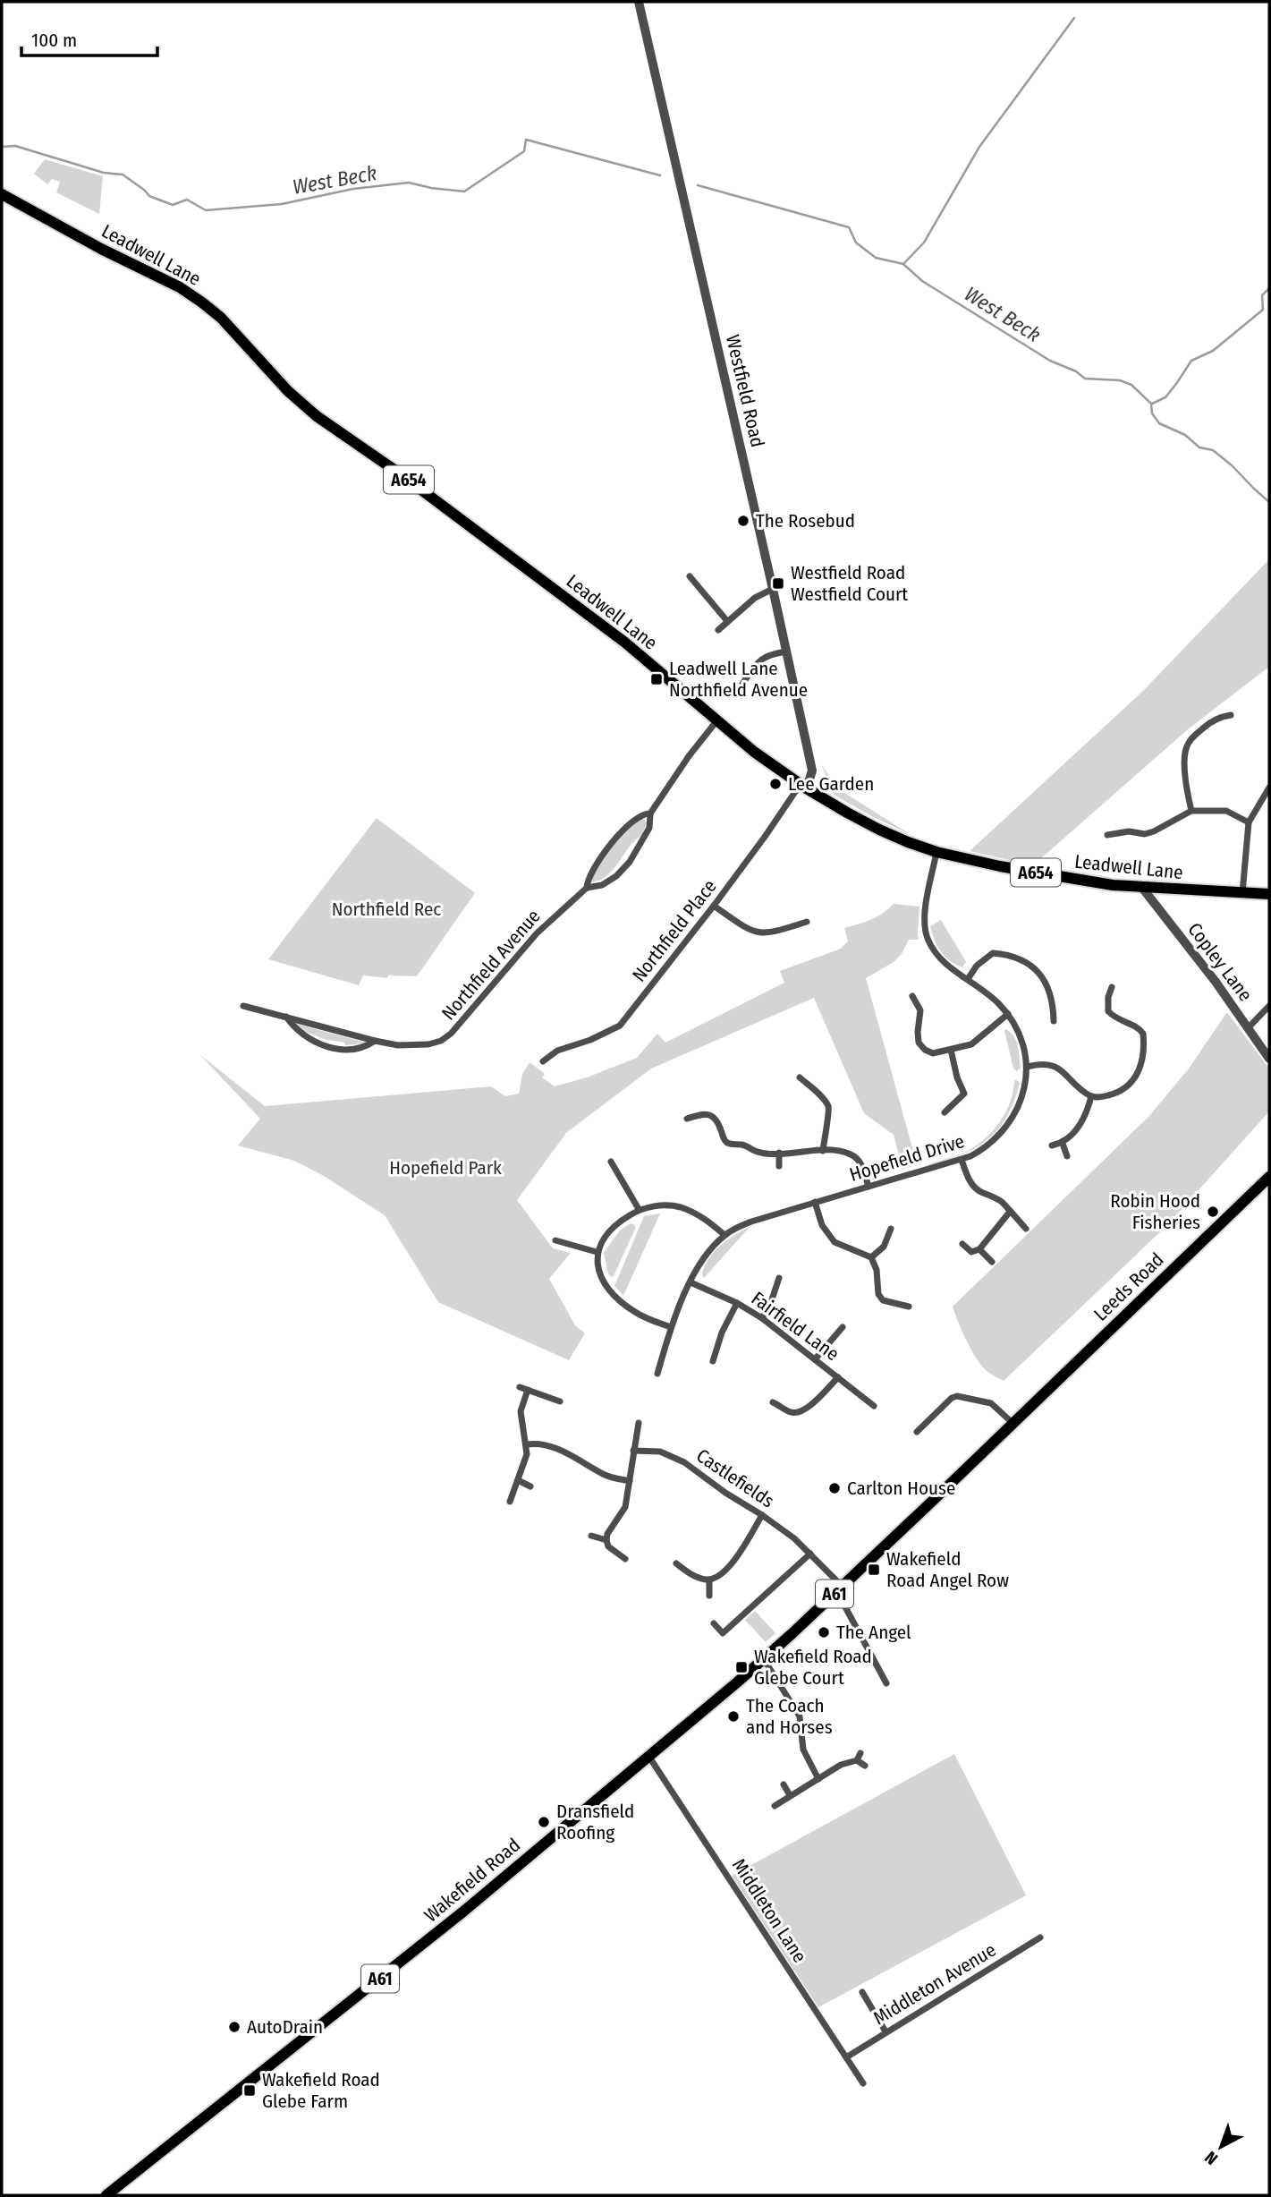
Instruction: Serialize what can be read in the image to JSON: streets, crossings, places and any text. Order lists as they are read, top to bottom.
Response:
{
  "streets": {
    "main road": [
      "Leadwell Lane",
      "A654",
      "Leeds Road",
      "A61",
      "Wakefield Road"
    ],
    "street": [
      "Westfield Road",
      "Northfield Place",
      "Copley Lane",
      "Northfield Avenue",
      "Hopefield Drive",
      "Fairfield Lane",
      "Castlefields",
      "Middleton Lane",
      "Middleton Avenue"
    ]
  },
  "crossings": [
    ["Leadwell Lane", "Westfield Road"],
    ["Leadwell Lane", "Northfield Place"],
    ["Leadwell Lane", "Copley Lane"],
    ["Leadwell Lane", "Northfield Avenue"],
    ["Leadwell Lane", "Hopefield Drive"],
    ["Westfield Road", "Northfield Place"],
    ["Hopefield Drive", "Fairfield Lane"],
    ["Leeds Road", "Wakefield Road"],
    ["Castlefields", "Wakefield Road"],
    ["Wakefield Road", "Middleton Lane"],
    ["Middleton Lane", "Middleton Avenue"]
  ],
  "water": ["West Beck"],
  "parks": ["Northfield Rec", "Hopefield Park"],
  "places": {
    "other": [
      "The Rosebud",
      "Lee Garden",
      "Robin Hood Fisheries",
      "Carlton House",
      "The Angel",
      "The Coach and Horses",
      "Dransfield Roofing",
      "AutoDrain"
    ],
    "transit": [
      "Westfield Road Westfield Court",
      "Leadwell Lane Northfield Avenue",
      "Wakefield Road Angel Row",
      "Wakefield Road Glebe Court",
      "Wakefield Road Glebe Farm"
    ]
  },
  "scale_bar": "100 m",
  "north": "bottom left"
}
